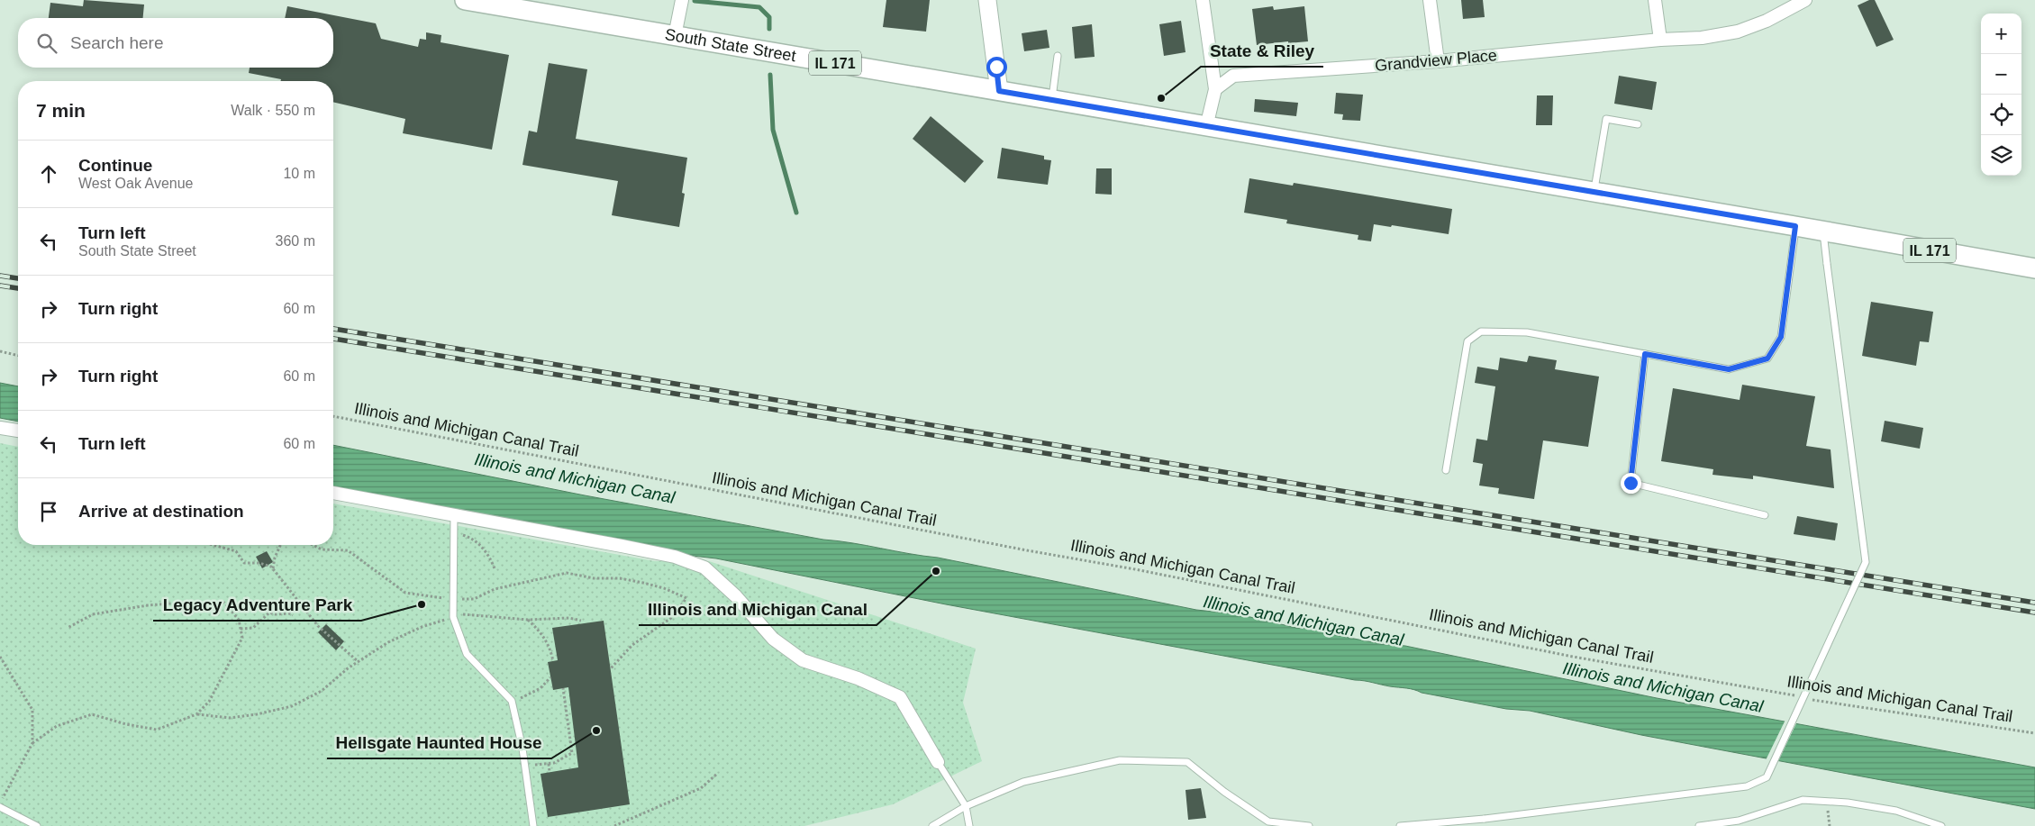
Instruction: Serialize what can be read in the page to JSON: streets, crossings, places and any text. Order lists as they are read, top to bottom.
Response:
{
  "streets": {
    "main road": ["South State Street", "IL 171"],
    "street": ["Grandview Place"],
    "path": ["Illinois and Michigan Canal Trail"]
  },
  "water": ["Illinois and Michigan Canal"],
  "places": [
    "State & Riley",
    "Illinois and Michigan Canal",
    "Legacy Adventure Park",
    "Hellsgate Haunted House"
  ],
  "page": {
    "map_buttons": ["+", "−"],
    "search": "Search here",
    "heading": ["7 min", "Walk · 550 m"],
    "list": [
      ["Continue", "West Oak Avenue", "10 m"],
      ["Turn left", "South State Street", "360 m"],
      ["Turn right", "60 m"],
      ["Turn right", "60 m"],
      ["Turn left", "60 m"],
      "Arrive at destination"
    ]
  }
}
